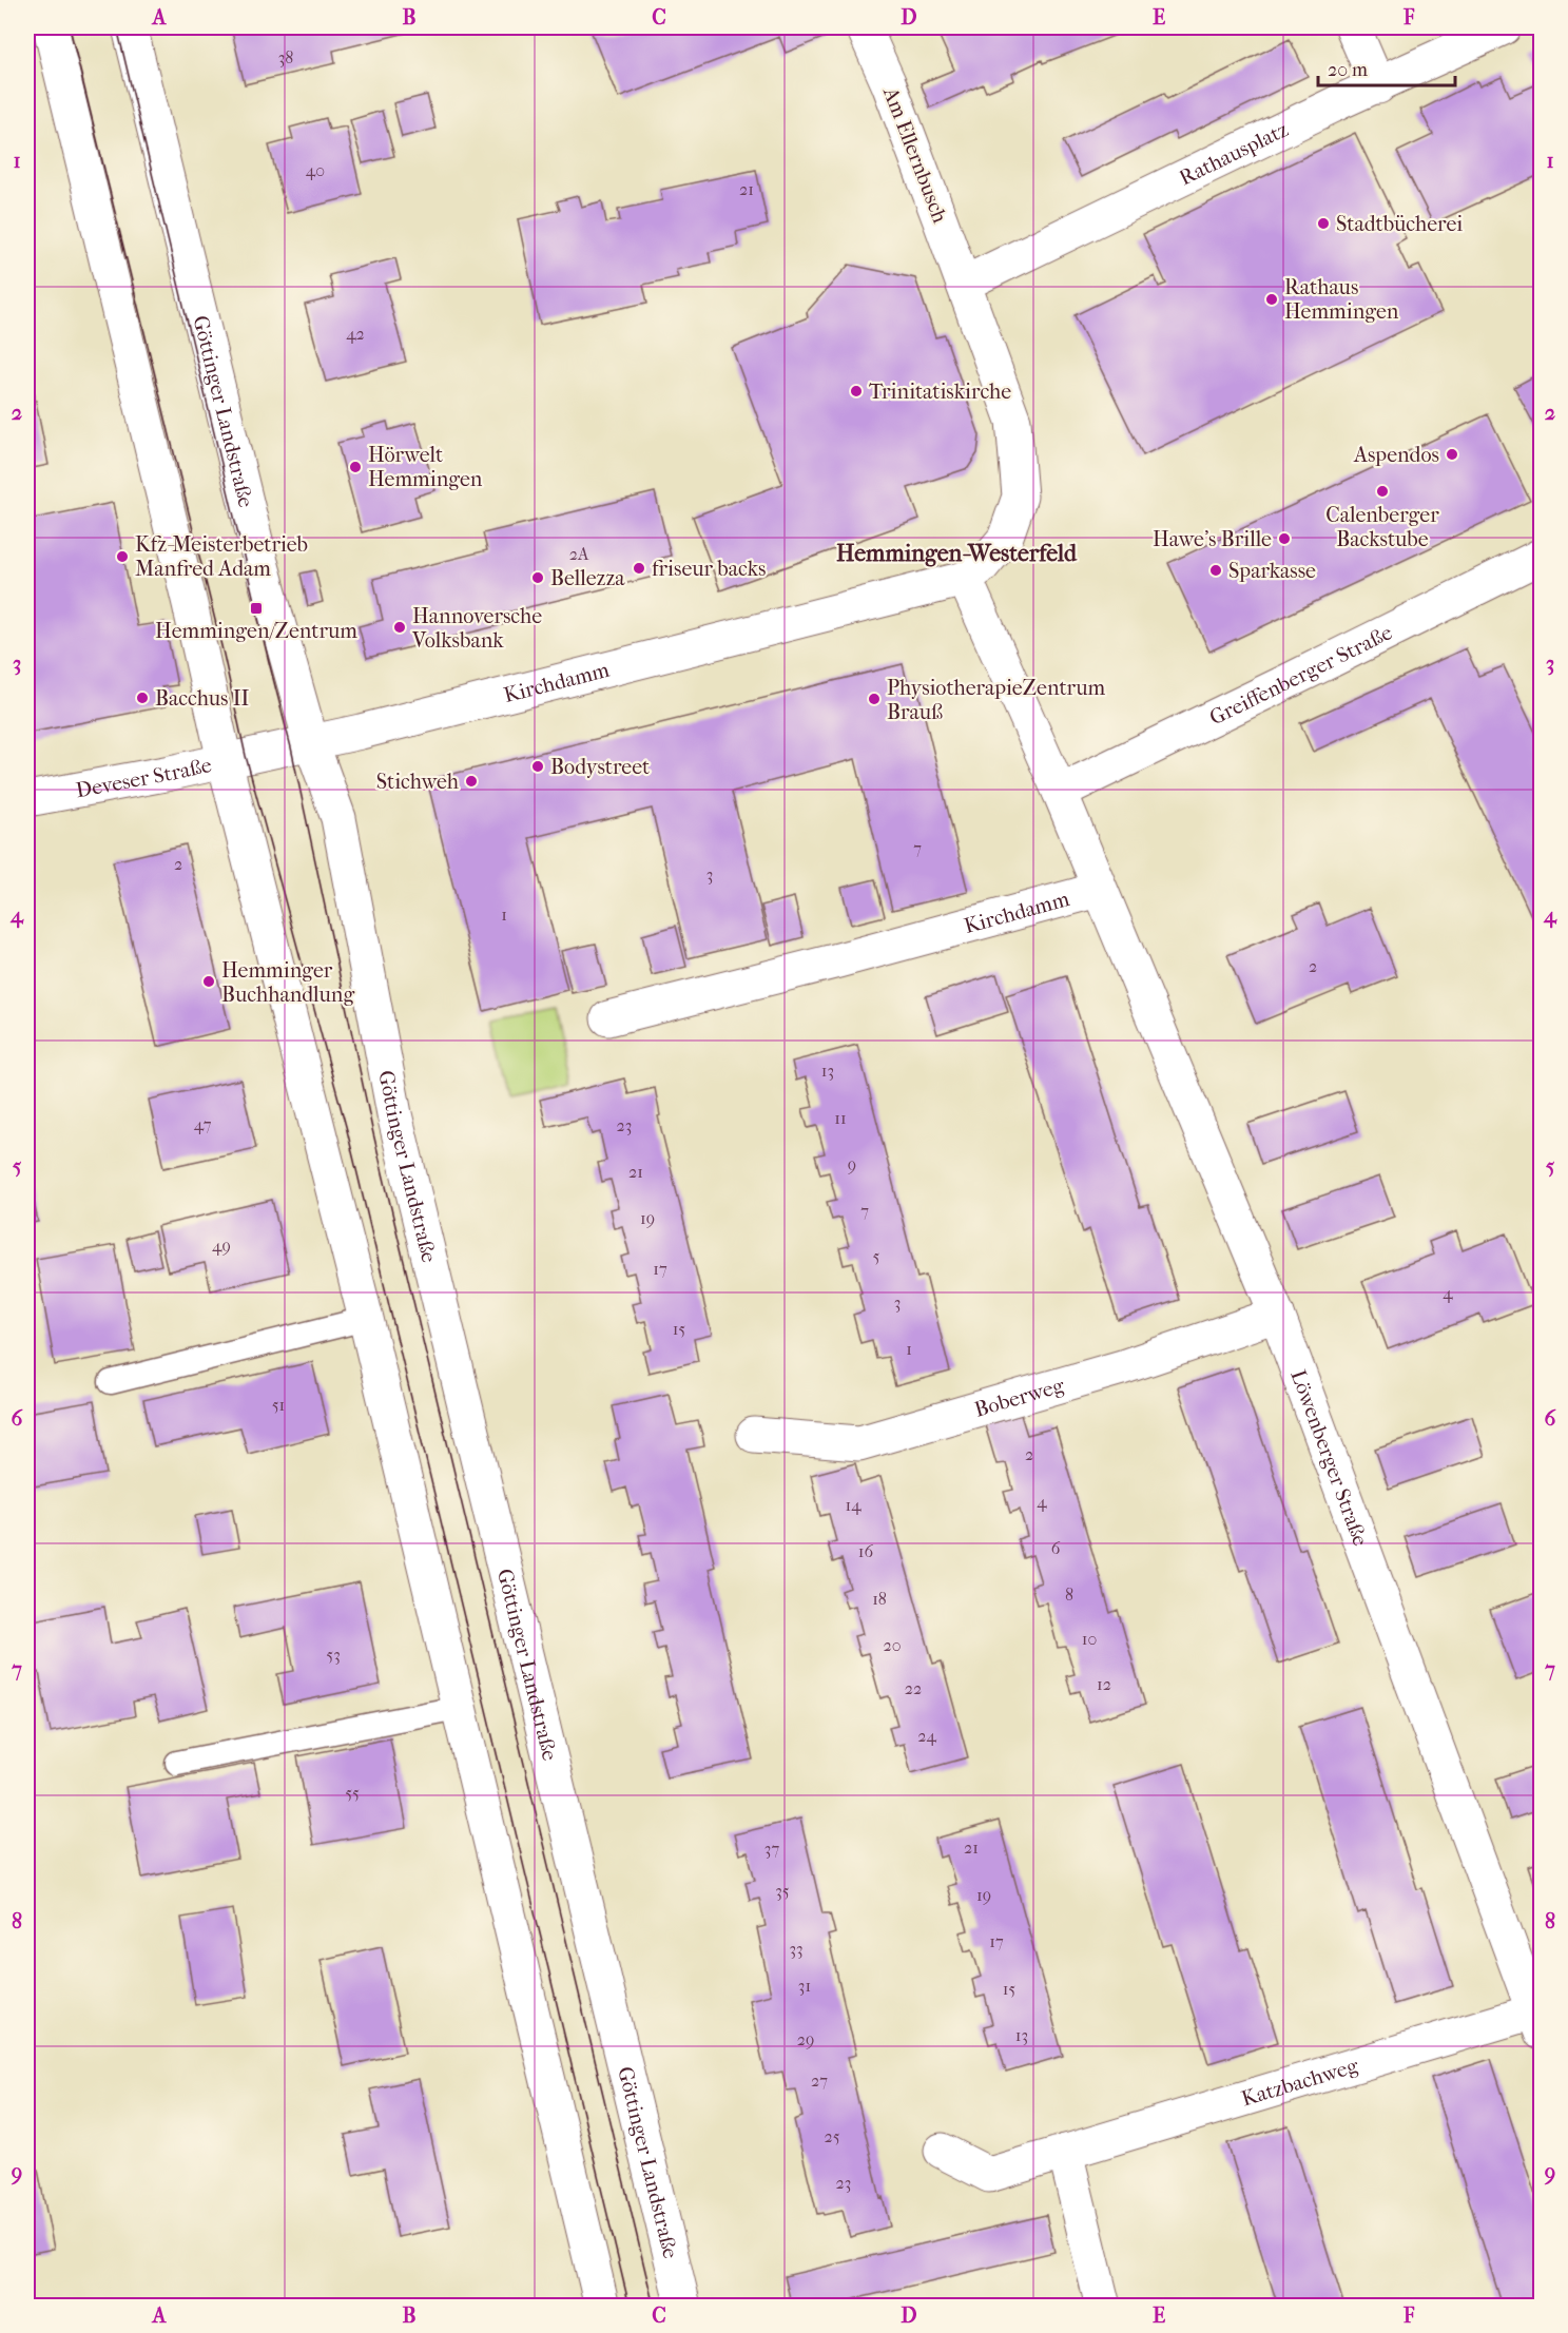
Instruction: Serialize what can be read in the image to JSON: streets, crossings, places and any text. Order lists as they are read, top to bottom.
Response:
{
  "streets": {
    "street": [
      "Rathausplatz",
      "Am Ellernbusch",
      "Göttinger Landstraße",
      "Greiffenberger Straße",
      "Kirchdamm",
      "Deveser Straße",
      "Boberweg",
      "Löwenberger Straße",
      "Katzbachweg"
    ]
  },
  "crossings": [
    ["Rathausplatz", "Am Ellernbusch"],
    ["Rathausplatz", "Kirchdamm"],
    ["Am Ellernbusch", "Kirchdamm"],
    ["Göttinger Landstraße", "Kirchdamm"],
    ["Greiffenberger Straße", "Kirchdamm"],
    ["Kirchdamm", "Deveser Straße"],
    ["Kirchdamm", "Löwenberger Straße"],
    ["Boberweg", "Löwenberger Straße"],
    ["Löwenberger Straße", "Katzbachweg"]
  ],
  "districts": ["Hemmingen-Westerfeld"],
  "places": {
    "other": [
      "Stadtbücherei",
      "Rathaus Hemmingen",
      "Trinitatiskirche",
      "Aspendos",
      "Hörwelt Hemmingen",
      "Calenberger Backstube",
      "Hawe's Brille",
      "Kfz-Meisterbetrieb Manfred Adam",
      "friseur backs",
      "Sparkasse",
      "Bellezza",
      "Hannoversche Volksbank",
      "Bacchus II",
      "PhysiotherapieZentrum Brauß",
      "Bodystreet",
      "Stichweh",
      "Hemminger Buchhandlung"
    ],
    "transit": ["Hemmingen/Zentrum"]
  },
  "house_numbers": [
    "38",
    "40",
    "21",
    "42",
    "2A",
    "7",
    "2",
    "3",
    "1",
    "2",
    "13",
    "11",
    "47",
    "23",
    "9",
    "21",
    "7",
    "19",
    "49",
    "5",
    "17",
    "4",
    "3",
    "15",
    "1",
    "51",
    "2",
    "4",
    "14",
    "6",
    "16",
    "8",
    "18",
    "10",
    "20",
    "53",
    "12",
    "22",
    "24",
    "55",
    "21",
    "37",
    "35",
    "19",
    "17",
    "33",
    "31",
    "15",
    "13",
    "29",
    "27",
    "25",
    "23"
  ],
  "scale_bar": "20 m",
  "grid": {
    "columns": [
      "A",
      "B",
      "C",
      "D",
      "E",
      "F"
    ],
    "rows": [
      "1",
      "2",
      "3",
      "4",
      "5",
      "6",
      "7",
      "8",
      "9"
    ]
  }
}
